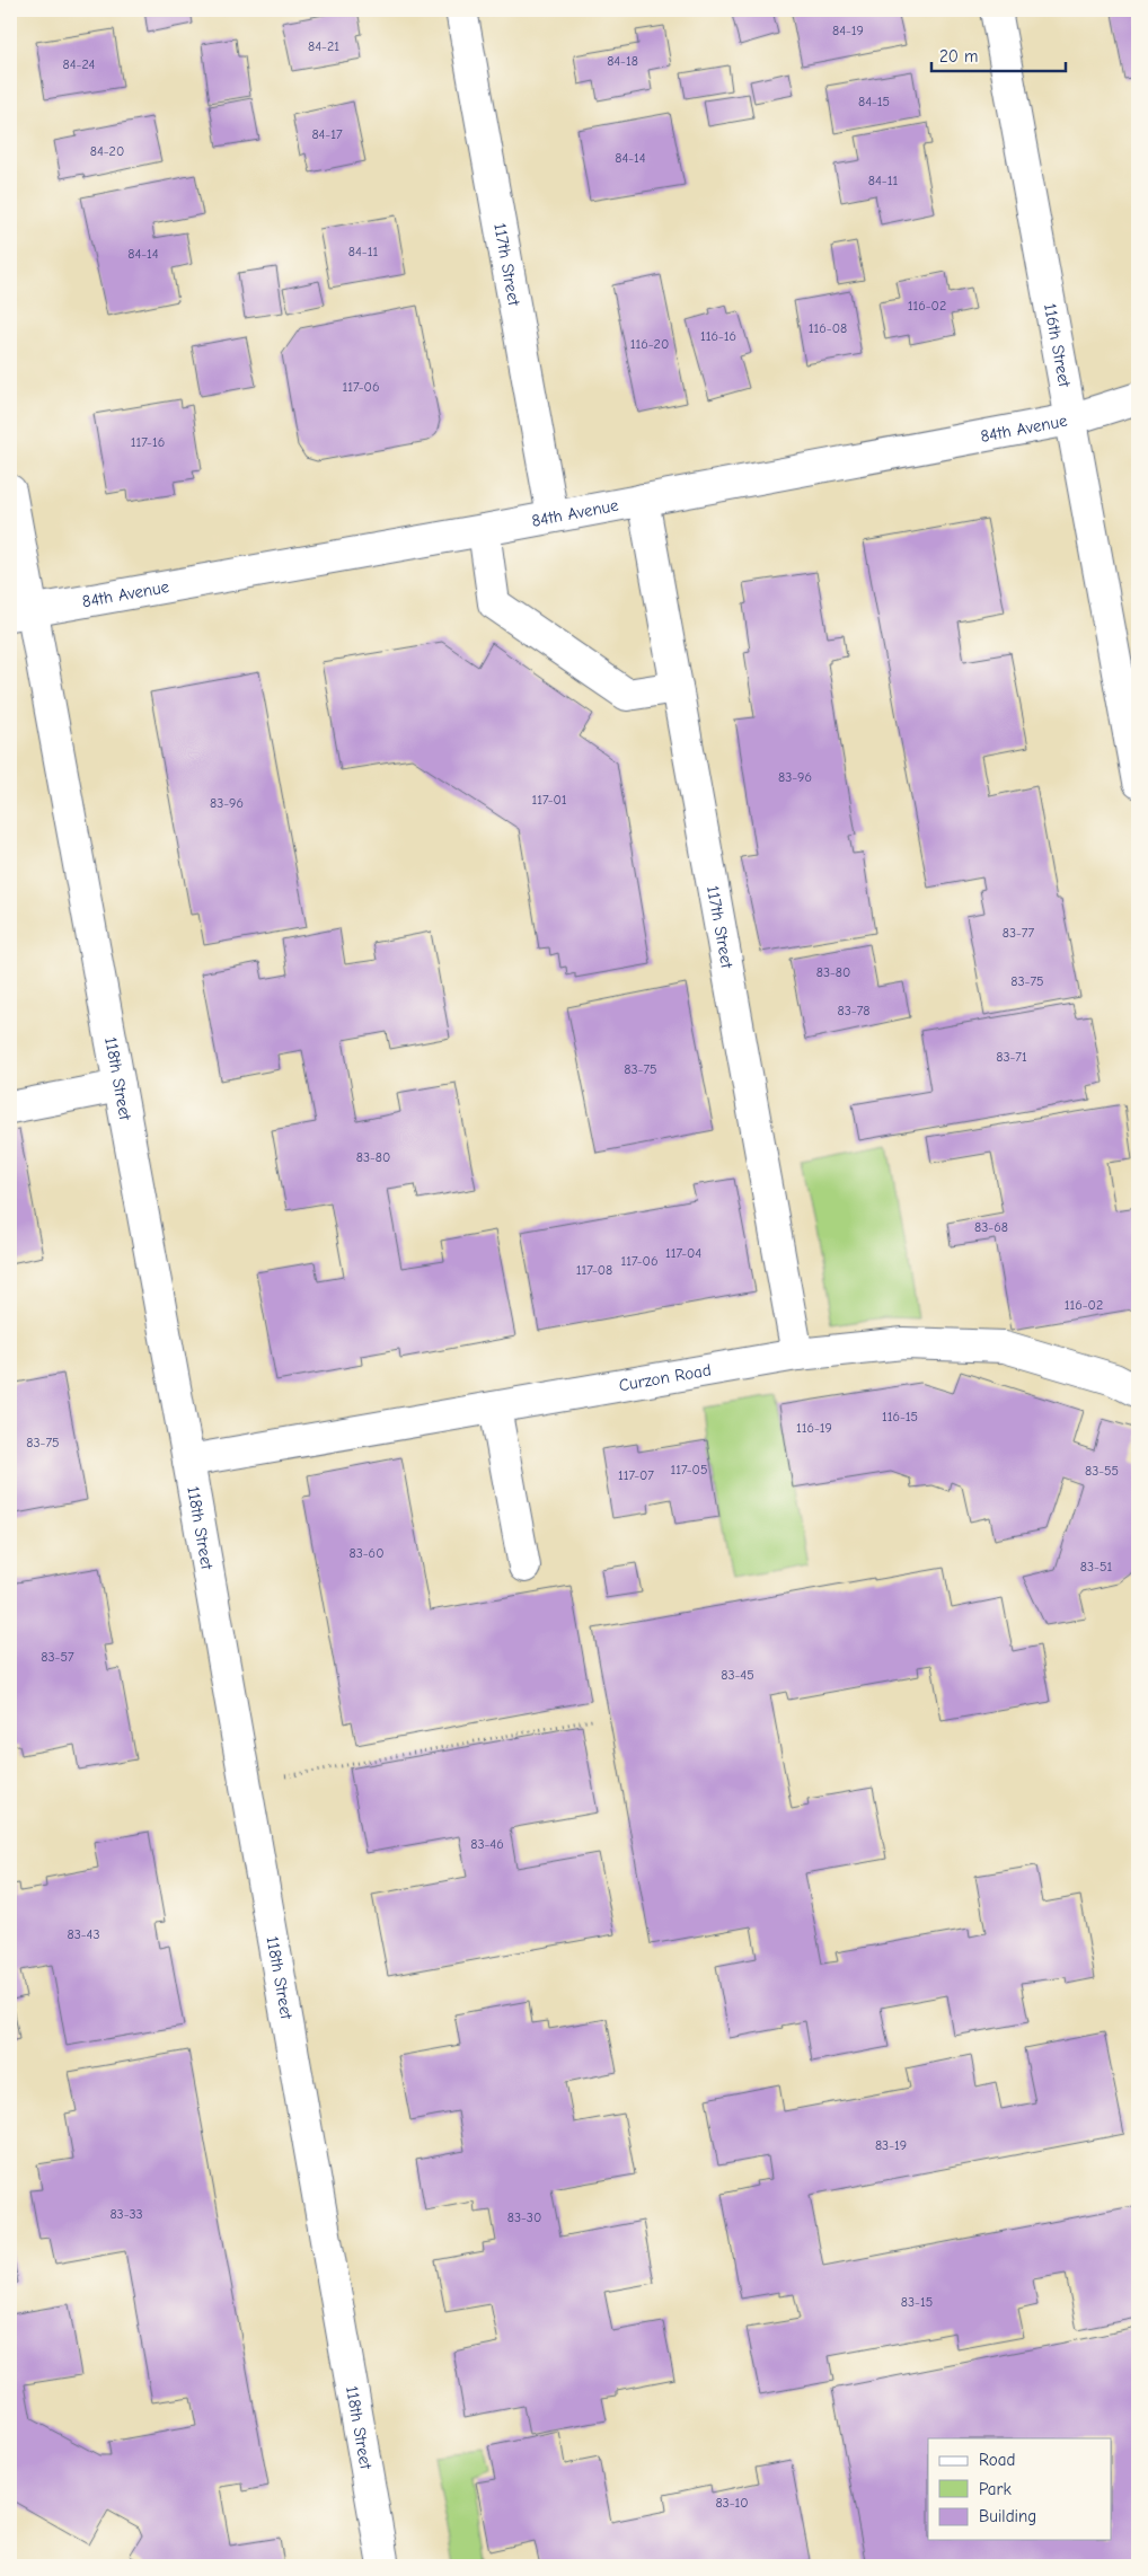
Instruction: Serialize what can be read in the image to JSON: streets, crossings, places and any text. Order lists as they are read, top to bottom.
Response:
{
  "streets": {
    "street": [
      "117th Street",
      "116th Street",
      "84th Avenue",
      "118th Street",
      "Curzon Road"
    ]
  },
  "crossings": [
    ["117th Street", "84th Avenue"],
    ["117th Street", "Curzon Road"],
    ["116th Street", "84th Avenue"],
    ["84th Avenue", "118th Street"],
    ["118th Street", "Curzon Road"]
  ],
  "house_numbers": [
    "84-19",
    "84-21",
    "84-18",
    "84-24",
    "84-15",
    "84-17",
    "84-20",
    "84-14",
    "84-11",
    "84-11",
    "84-14",
    "116-02",
    "116-08",
    "116-16",
    "116-20",
    "117-06",
    "117-16",
    "83-96",
    "117-01",
    "83-96",
    "83-77",
    "83-80",
    "83-75",
    "83-78",
    "83-71",
    "83-75",
    "83-80",
    "83-68",
    "117-04",
    "117-06",
    "117-08",
    "116-02",
    "116-15",
    "116-19",
    "83-75",
    "117-05",
    "83-55",
    "117-07",
    "83-60",
    "83-51",
    "83-57",
    "83-45",
    "83-46",
    "83-43",
    "83-19",
    "83-33",
    "83-30",
    "83-15",
    "83-10"
  ],
  "legend": ["Road", "Park", "Building"],
  "scale_bar": "20 m"
}
